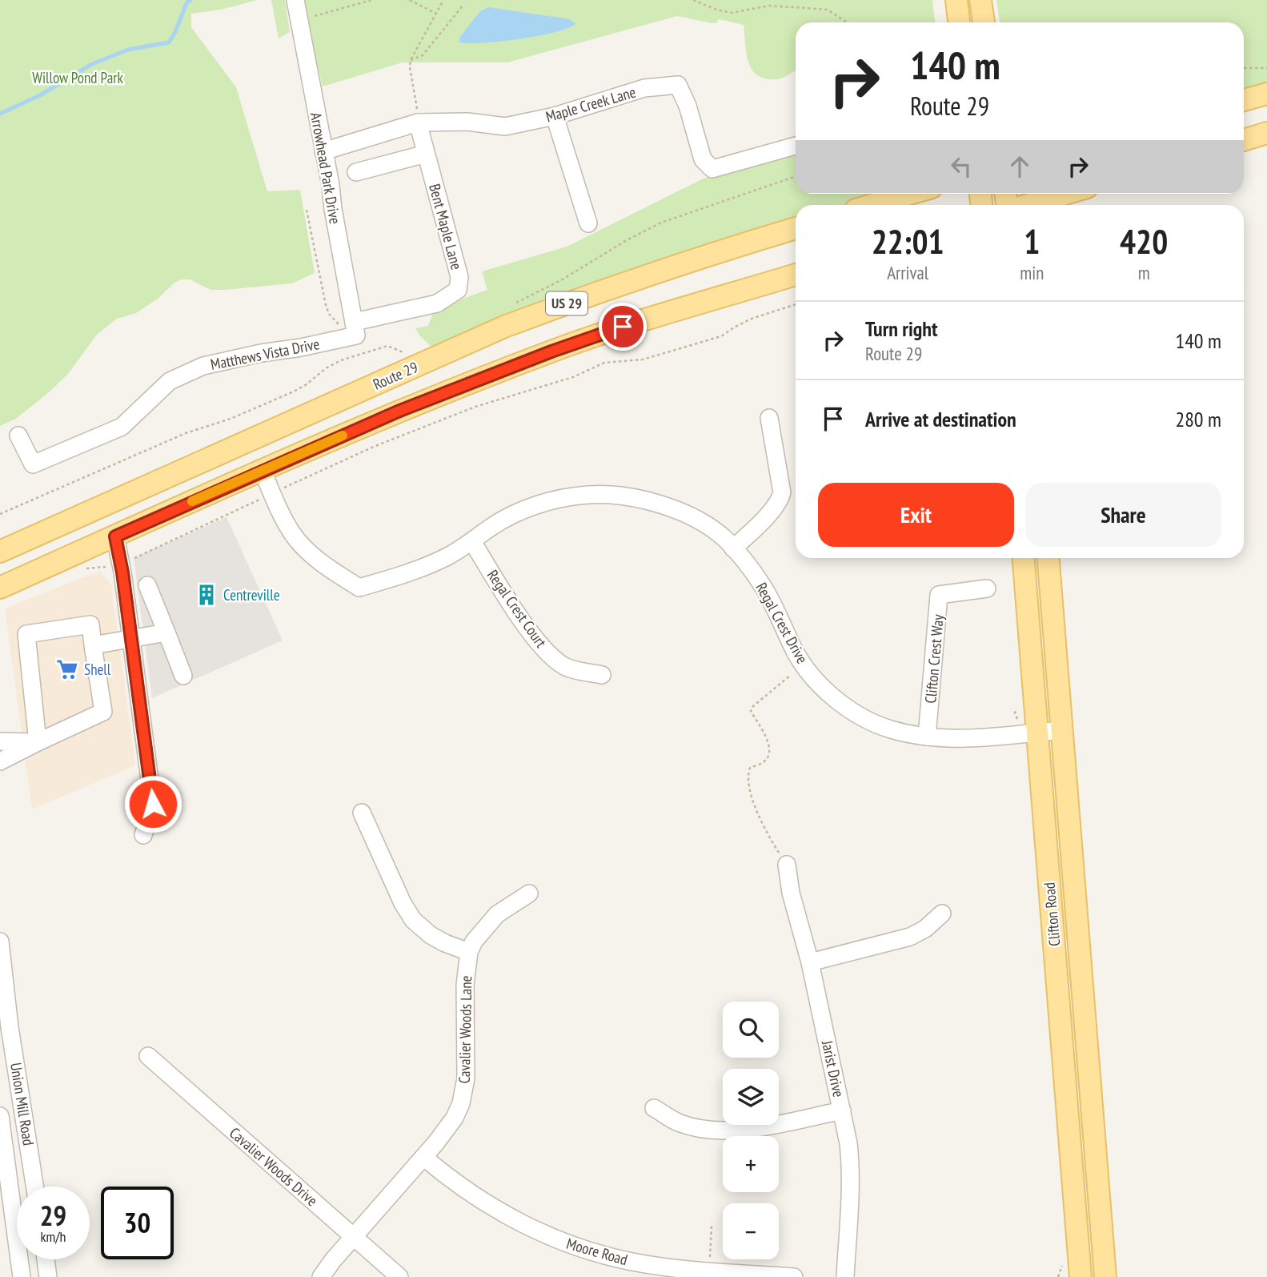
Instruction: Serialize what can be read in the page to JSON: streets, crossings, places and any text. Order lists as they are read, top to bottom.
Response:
{
  "streets": {
    "main road": ["US 29", "Route 29", "Clifton Road"],
    "street": [
      "Maple Creek Lane",
      "Arrowhead Park Drive",
      "Bent Maple Lane",
      "Matthews Vista Drive",
      "Regal Crest Court",
      "Regal Crest Drive",
      "Clifton Crest Way",
      "Cavalier Woods Lane",
      "Jarist Drive",
      "Union Mill Road",
      "Cavalier Woods Drive",
      "Moore Road"
    ]
  },
  "crossings": [
    ["Maple Creek Lane", "Arrowhead Park Drive"],
    ["Maple Creek Lane", "Bent Maple Lane"],
    ["Arrowhead Park Drive", "Bent Maple Lane"],
    ["Arrowhead Park Drive", "Matthews Vista Drive"],
    ["Bent Maple Lane", "Matthews Vista Drive"],
    ["Regal Crest Court", "Regal Crest Drive"],
    ["Regal Crest Drive", "Clifton Crest Way"],
    ["Regal Crest Drive", "Clifton Road"],
    ["Cavalier Woods Lane", "Cavalier Woods Drive"],
    ["Cavalier Woods Lane", "Moore Road"]
  ],
  "parks": ["Willow Pond Park"],
  "places": {
    "building": ["Centreville"],
    "supermarket": ["Shell"]
  },
  "page": {
    "turn": ["140 m", "Route 29"],
    "eta": [
      "22:01",
      "Arrival",
      "1",
      "min",
      "420",
      "m"
    ],
    "list": [
      {
        "name": "Turn right",
        "note": "Route 29",
        "value": "140 m"
      },
      {
        "name": "Arrive at destination",
        "value": "280 m"
      }
    ],
    "buttons": ["Exit", "Share"],
    "map_buttons": ["+", "−"],
    "speed": "29 km/h",
    "limit": "30"
  }
}
